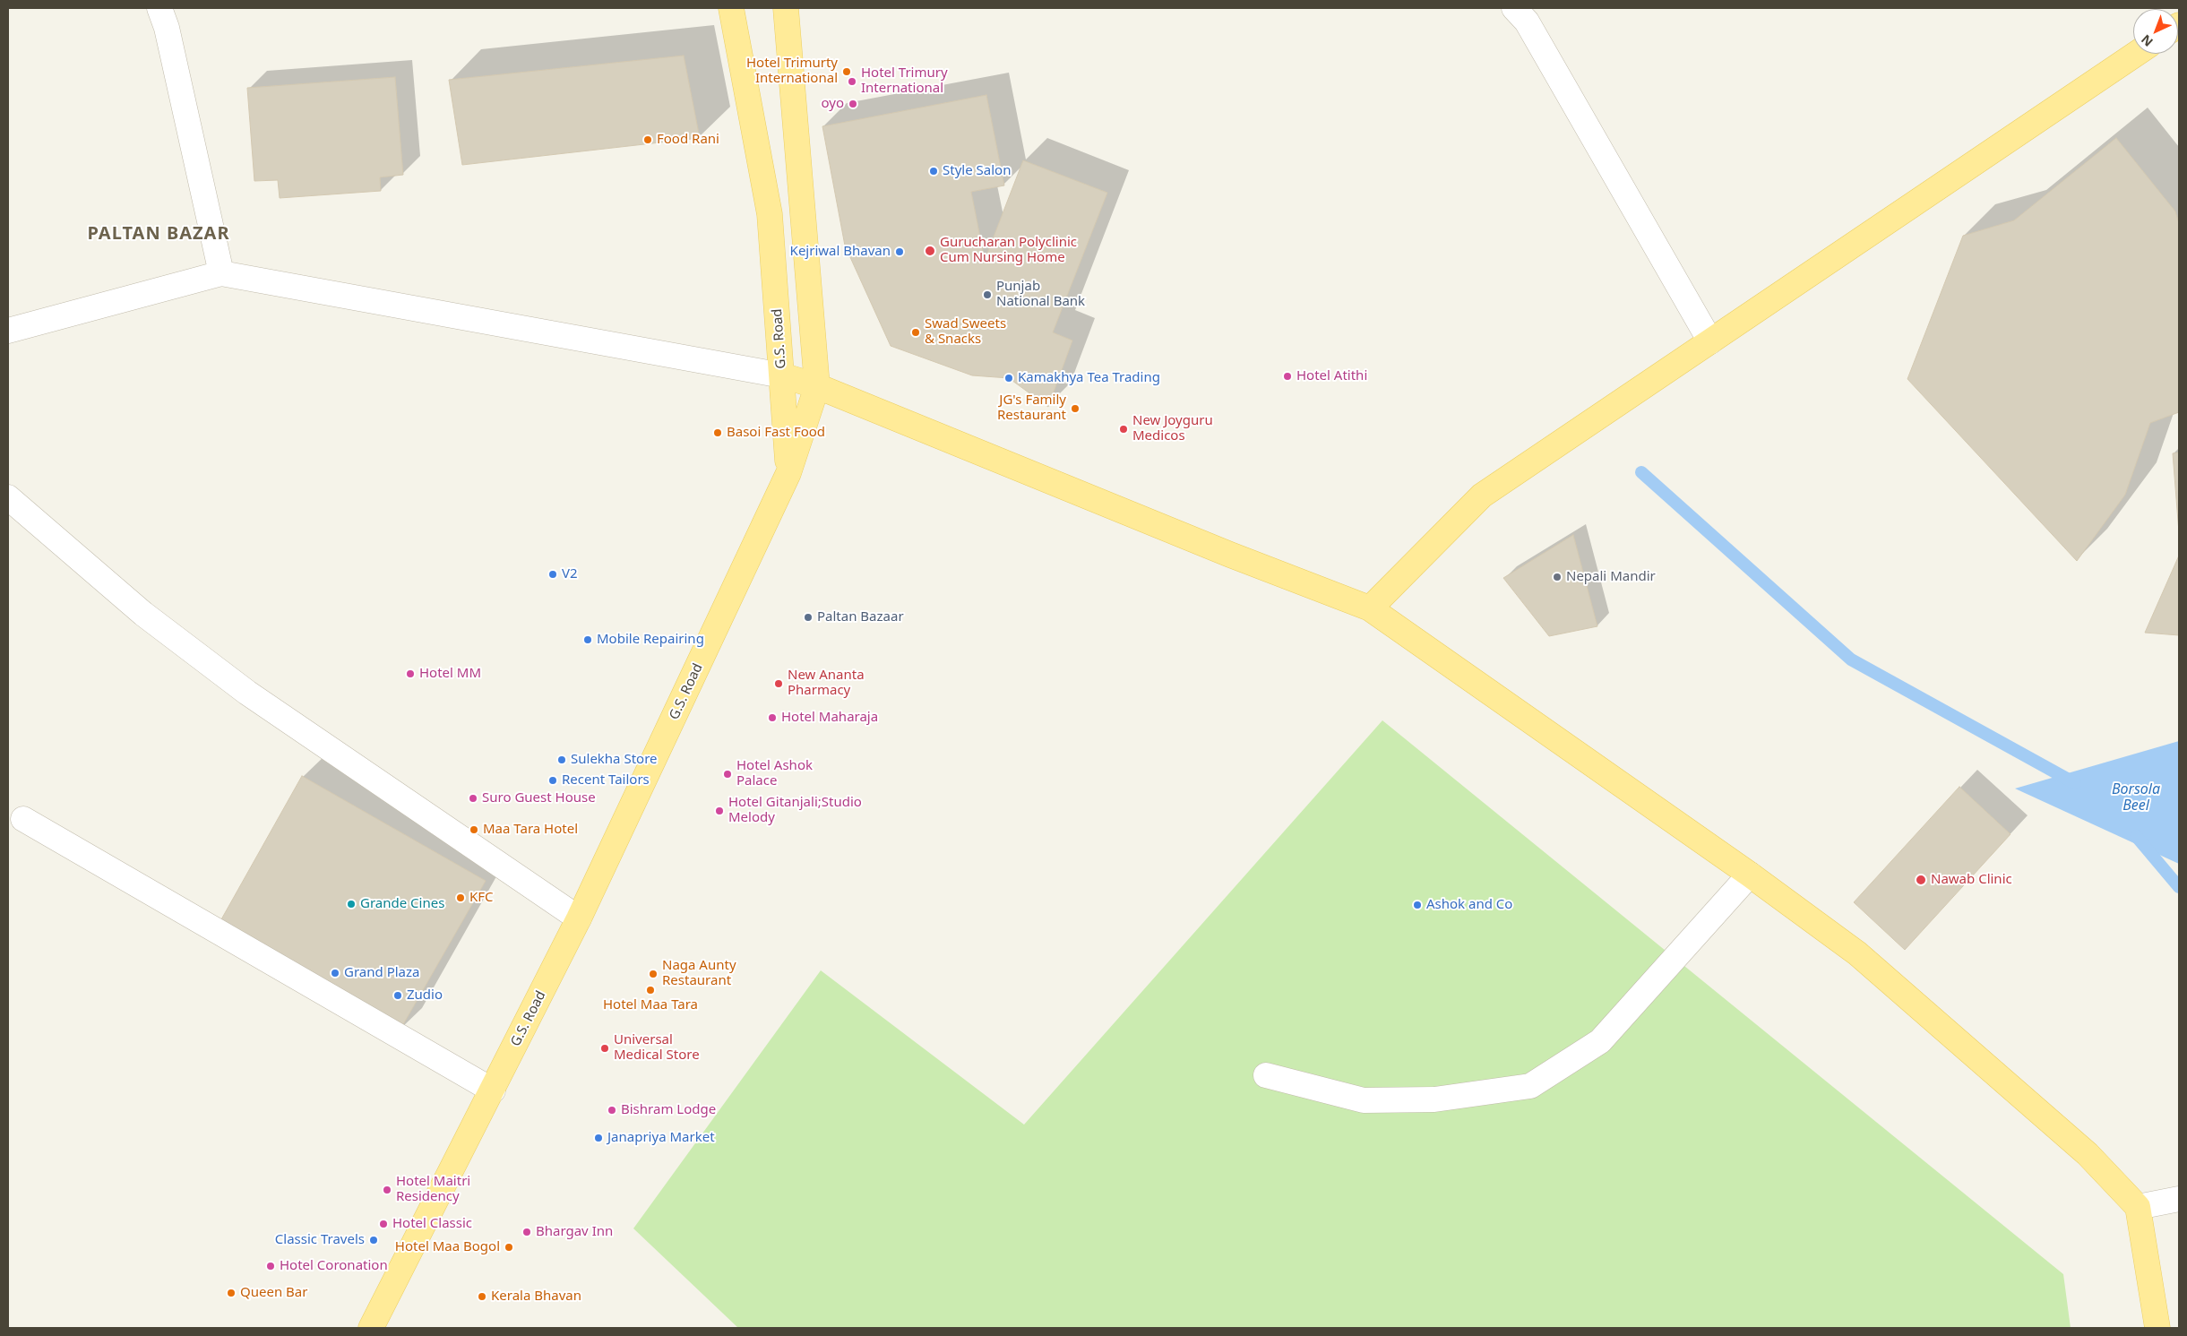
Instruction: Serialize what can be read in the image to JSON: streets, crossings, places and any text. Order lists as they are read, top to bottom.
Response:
{
  "streets": {
    "main road": ["G.S. Road"]
  },
  "districts": ["PALTAN BAZAR"],
  "water": ["Borsola Beel"],
  "places": [
    "Hotel Trimurty International",
    "Hotel Trimury International",
    "oyo",
    "Food Rani",
    "Style Salon",
    "Gurucharan Polyclinic Cum Nursing Home",
    "Kejriwal Bhavan",
    "Punjab National Bank",
    "Swad Sweets & Snacks",
    "Hotel Atithi",
    "Kamakhya Tea Trading",
    "JG's Family Restaurant",
    "New Joyguru Medicos",
    "Basoi Fast Food",
    "V2",
    "Nepali Mandir",
    "Paltan Bazaar",
    "Mobile Repairing",
    "Hotel MM",
    "New Ananta Pharmacy",
    "Hotel Maharaja",
    "Sulekha Store",
    "Hotel Ashok Palace",
    "Recent Tailors",
    "Suro Guest House",
    "Hotel Gitanjali;Studio Melody",
    "Maa Tara Hotel",
    "Nawab Clinic",
    "KFC",
    "Grande Cines",
    "Ashok and Co",
    "Grand Plaza",
    "Naga Aunty Restaurant",
    "Hotel Maa Tara",
    "Zudio",
    "Universal Medical Store",
    "Bishram Lodge",
    "Janapriya Market",
    "Hotel Maitri Residency",
    "Hotel Classic",
    "Bhargav Inn",
    "Classic Travels",
    "Hotel Maa Bogol",
    "Hotel Coronation",
    "Queen Bar",
    "Kerala Bhavan"
  ],
  "north": "bottom left"
}
